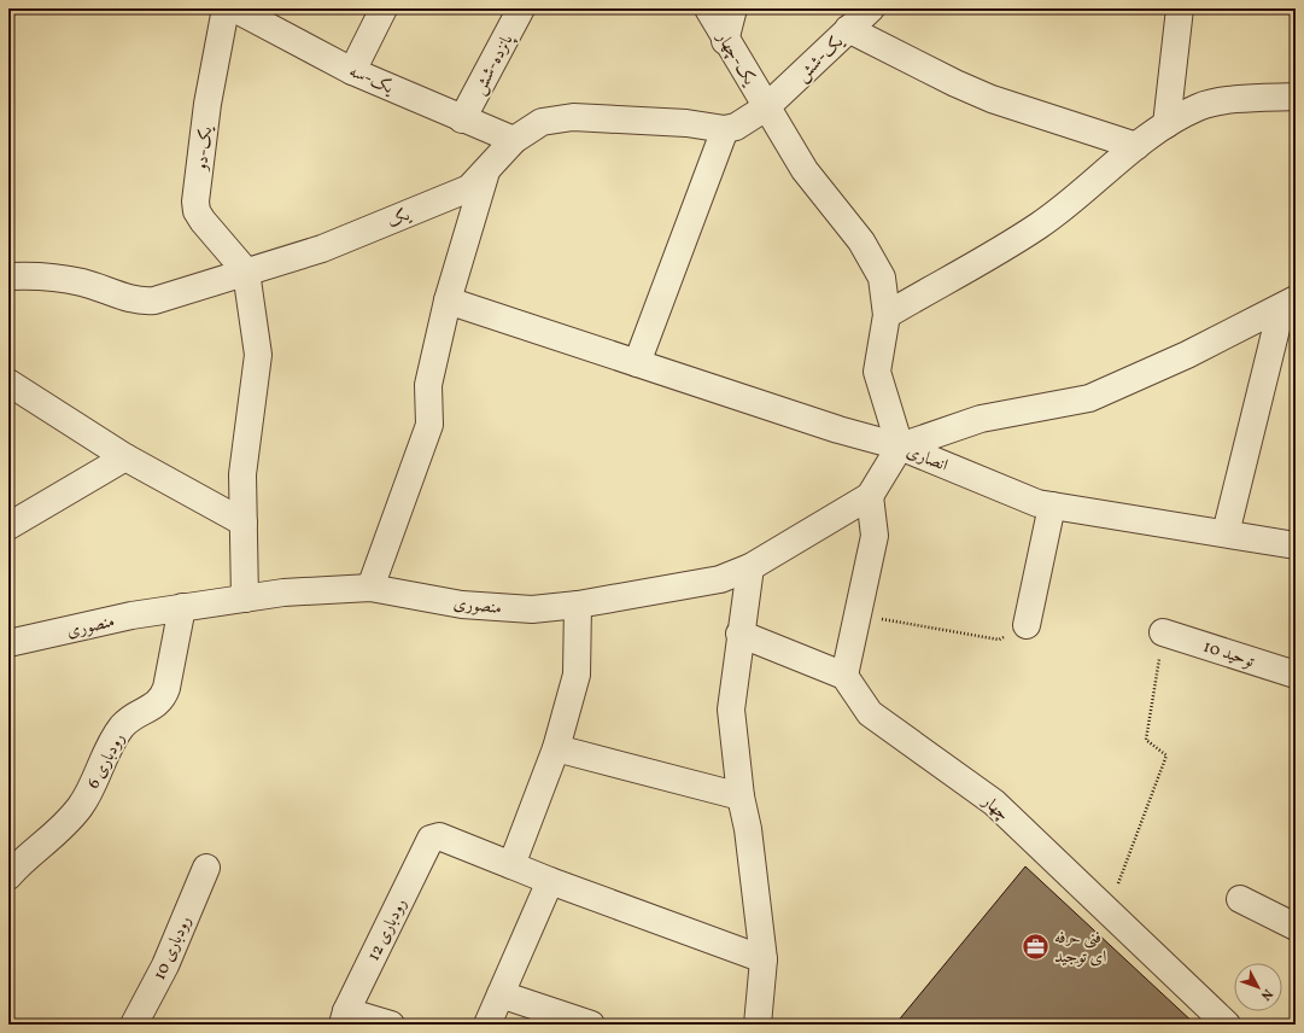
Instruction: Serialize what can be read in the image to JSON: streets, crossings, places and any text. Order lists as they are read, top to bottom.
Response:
{
  "streets": {
    "street": [
      "یک-چهار",
      "یک-شش",
      "پانزده-شش",
      "یک-سه",
      "یک-دو",
      "یک",
      "انصاری",
      "منصوری",
      "توحید 10",
      "رودباری 6",
      "چهار",
      "رودباری 12",
      "رودباری 10"
    ]
  },
  "crossings": [
    ["یک-چهار", "یک-شش"],
    ["یک-چهار", "انصاری"],
    ["یک-شش", "انصاری"],
    ["پانزده-شش", "یک-سه"],
    ["یک-سه", "یک"],
    ["یک-دو", "یک"],
    ["انصاری", "منصوری"],
    ["منصوری", "رودباری 6"]
  ],
  "places": {
    "office": ["فنی حرفه ای توجید"]
  },
  "north": "bottom right"
}
